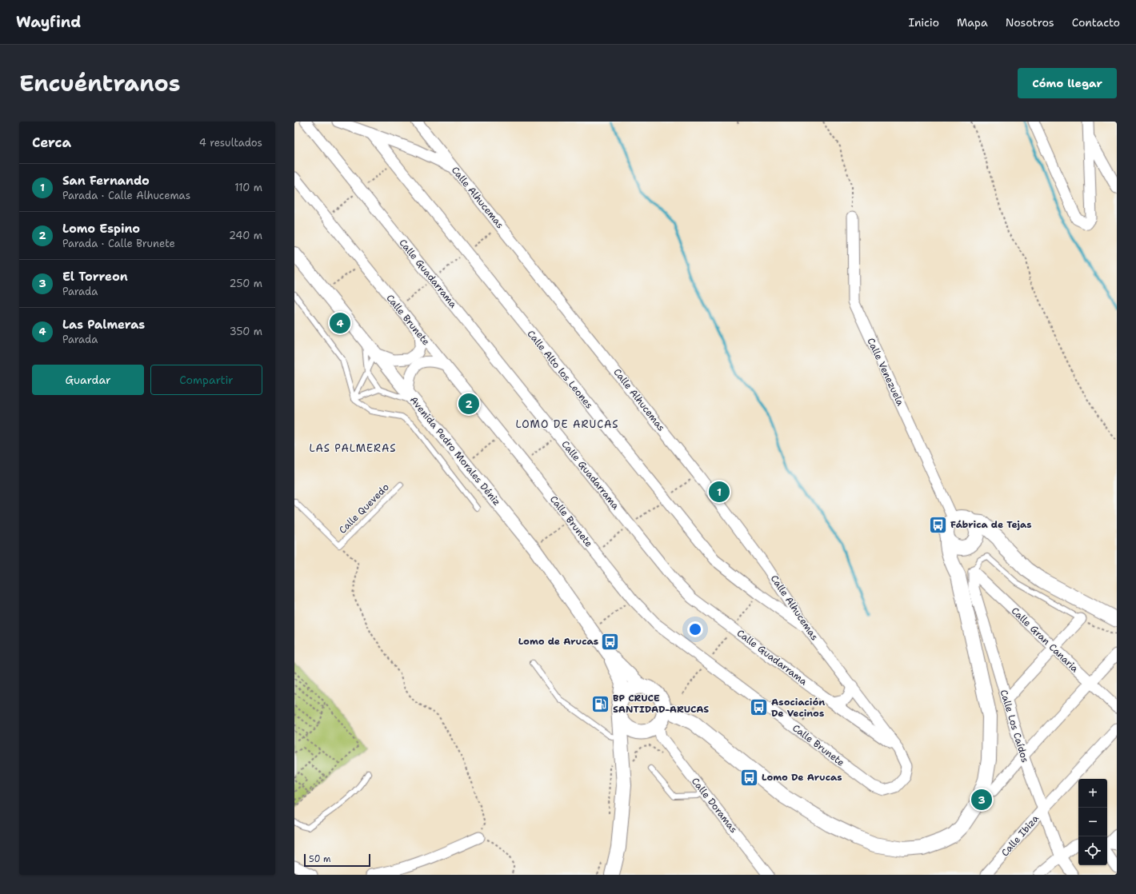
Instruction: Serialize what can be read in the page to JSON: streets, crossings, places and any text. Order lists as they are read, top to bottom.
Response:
{
  "streets": {
    "street": [
      "Calle Alhucemas",
      "Calle Guadarrama",
      "Calle Brunete",
      "Calle Alto los Leones",
      "Calle Venezuela",
      "Avenida Pedro Morales Déniz",
      "Calle Gran Canaria",
      "Calle Los Caídos",
      "Calle Doramas",
      "Calle Ibiza"
    ],
    "lane": ["Calle Quevedo"]
  },
  "crossings": [
    ["Calle Alhucemas", "Calle Guadarrama"],
    ["Calle Alhucemas", "Calle Brunete"],
    ["Calle Alhucemas", "Calle Alto los Leones"],
    ["Calle Gran Canaria", "Calle Los Caídos"],
    ["Calle Los Caídos", "Calle Ibiza"]
  ],
  "districts": ["LOMO DE ARUCAS", "LAS PALMERAS"],
  "places": {
    "bus stop": [
      "Fábrica de Tejas",
      "Lomo de Arucas",
      "Asociación De Vecinos",
      "Lomo De Arucas"
    ],
    "fuel station": ["BP CRUCE SANTIDAD-ARUCAS"]
  },
  "scale_bar": "50 m",
  "page": {
    "header": "Wayfind",
    "nav": [
      "Inicio",
      "Mapa",
      "Nosotros",
      "Contacto"
    ],
    "title": "Encuéntranos",
    "buttons": [
      "Cómo llegar",
      ["Guardar", "Compartir"]
    ],
    "heading": ["Cerca", "4 resultados"],
    "list": [
      {
        "mark": "1",
        "name": "San Fernando",
        "note": "Parada · Calle Alhucemas",
        "value": "110 m"
      },
      {
        "mark": "2",
        "name": "Lomo Espino",
        "note": "Parada · Calle Brunete",
        "value": "240 m"
      },
      {
        "mark": "3",
        "name": "El Torreon",
        "note": "Parada",
        "value": "250 m"
      },
      {
        "mark": "4",
        "name": "Las Palmeras",
        "note": "Parada",
        "value": "350 m"
      }
    ],
    "pins": [
      "4",
      "2",
      "1",
      "3"
    ],
    "map_buttons": ["+", "−"],
    "scale": "50 m"
  }
}
